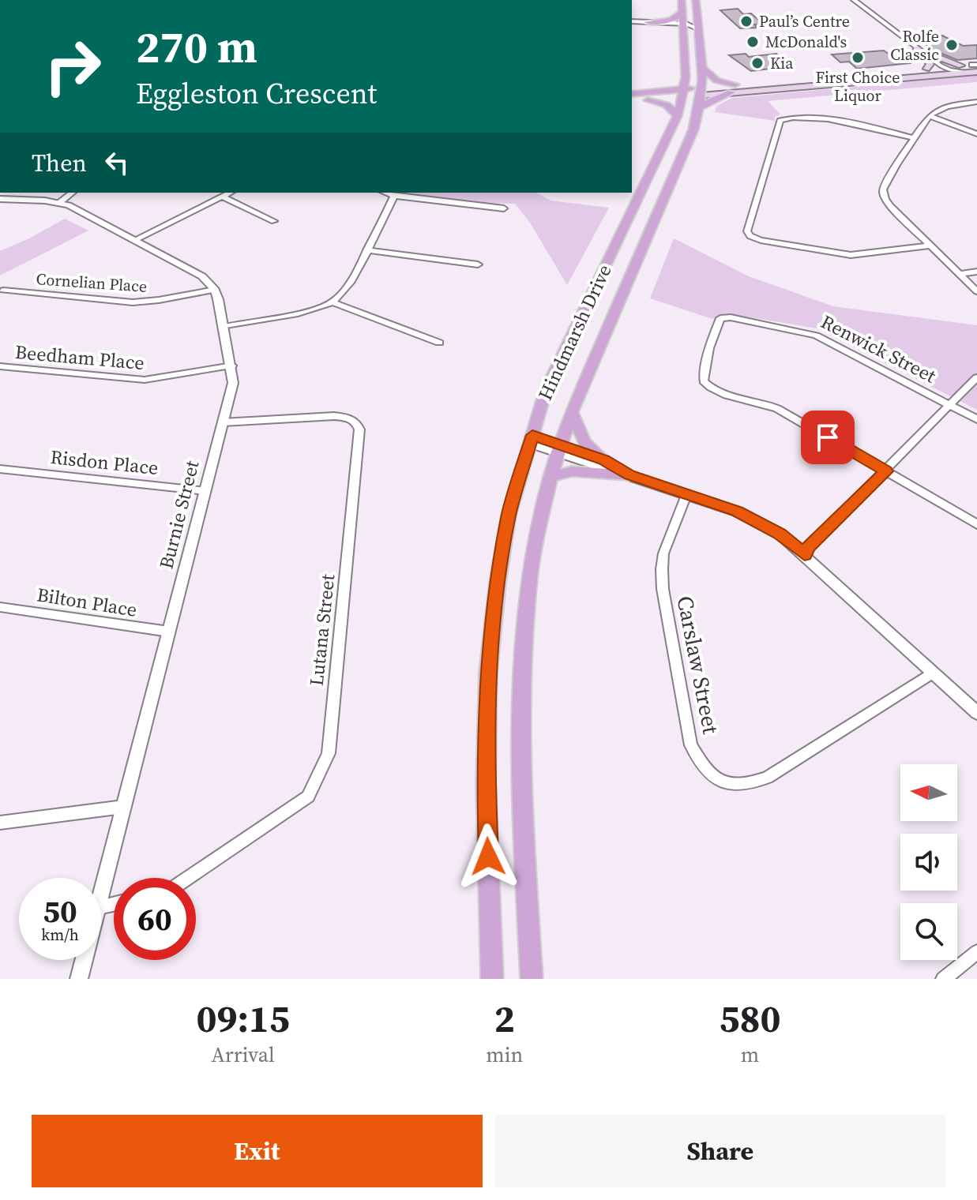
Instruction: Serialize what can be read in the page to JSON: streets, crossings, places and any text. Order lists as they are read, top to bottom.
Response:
{
  "streets": {
    "main road": ["Hindmarsh Drive"],
    "street": [
      "Cornelian Place",
      "Renwick Street",
      "Beedham Place",
      "Risdon Place",
      "Burnie Street",
      "Bilton Place",
      "Lutana Street",
      "Carslaw Street"
    ]
  },
  "crossings": [
    ["Cornelian Place", "Burnie Street"],
    ["Beedham Place", "Burnie Street"],
    ["Risdon Place", "Burnie Street"],
    ["Burnie Street", "Bilton Place"],
    ["Burnie Street", "Lutana Street"]
  ],
  "places": [
    "Paul’s Centre",
    "McDonald's",
    "Rolfe Classic",
    "First Choice Liquor",
    "Kia"
  ],
  "north": "left",
  "page": {
    "turn": ["270 m", "Eggleston Crescent"],
    "then": "Then",
    "speed": "50 km/h",
    "limit": "60",
    "eta": [
      "09:15",
      "Arrival",
      "2",
      "min",
      "580",
      "m"
    ],
    "buttons": ["Exit", "Share"]
  }
}
